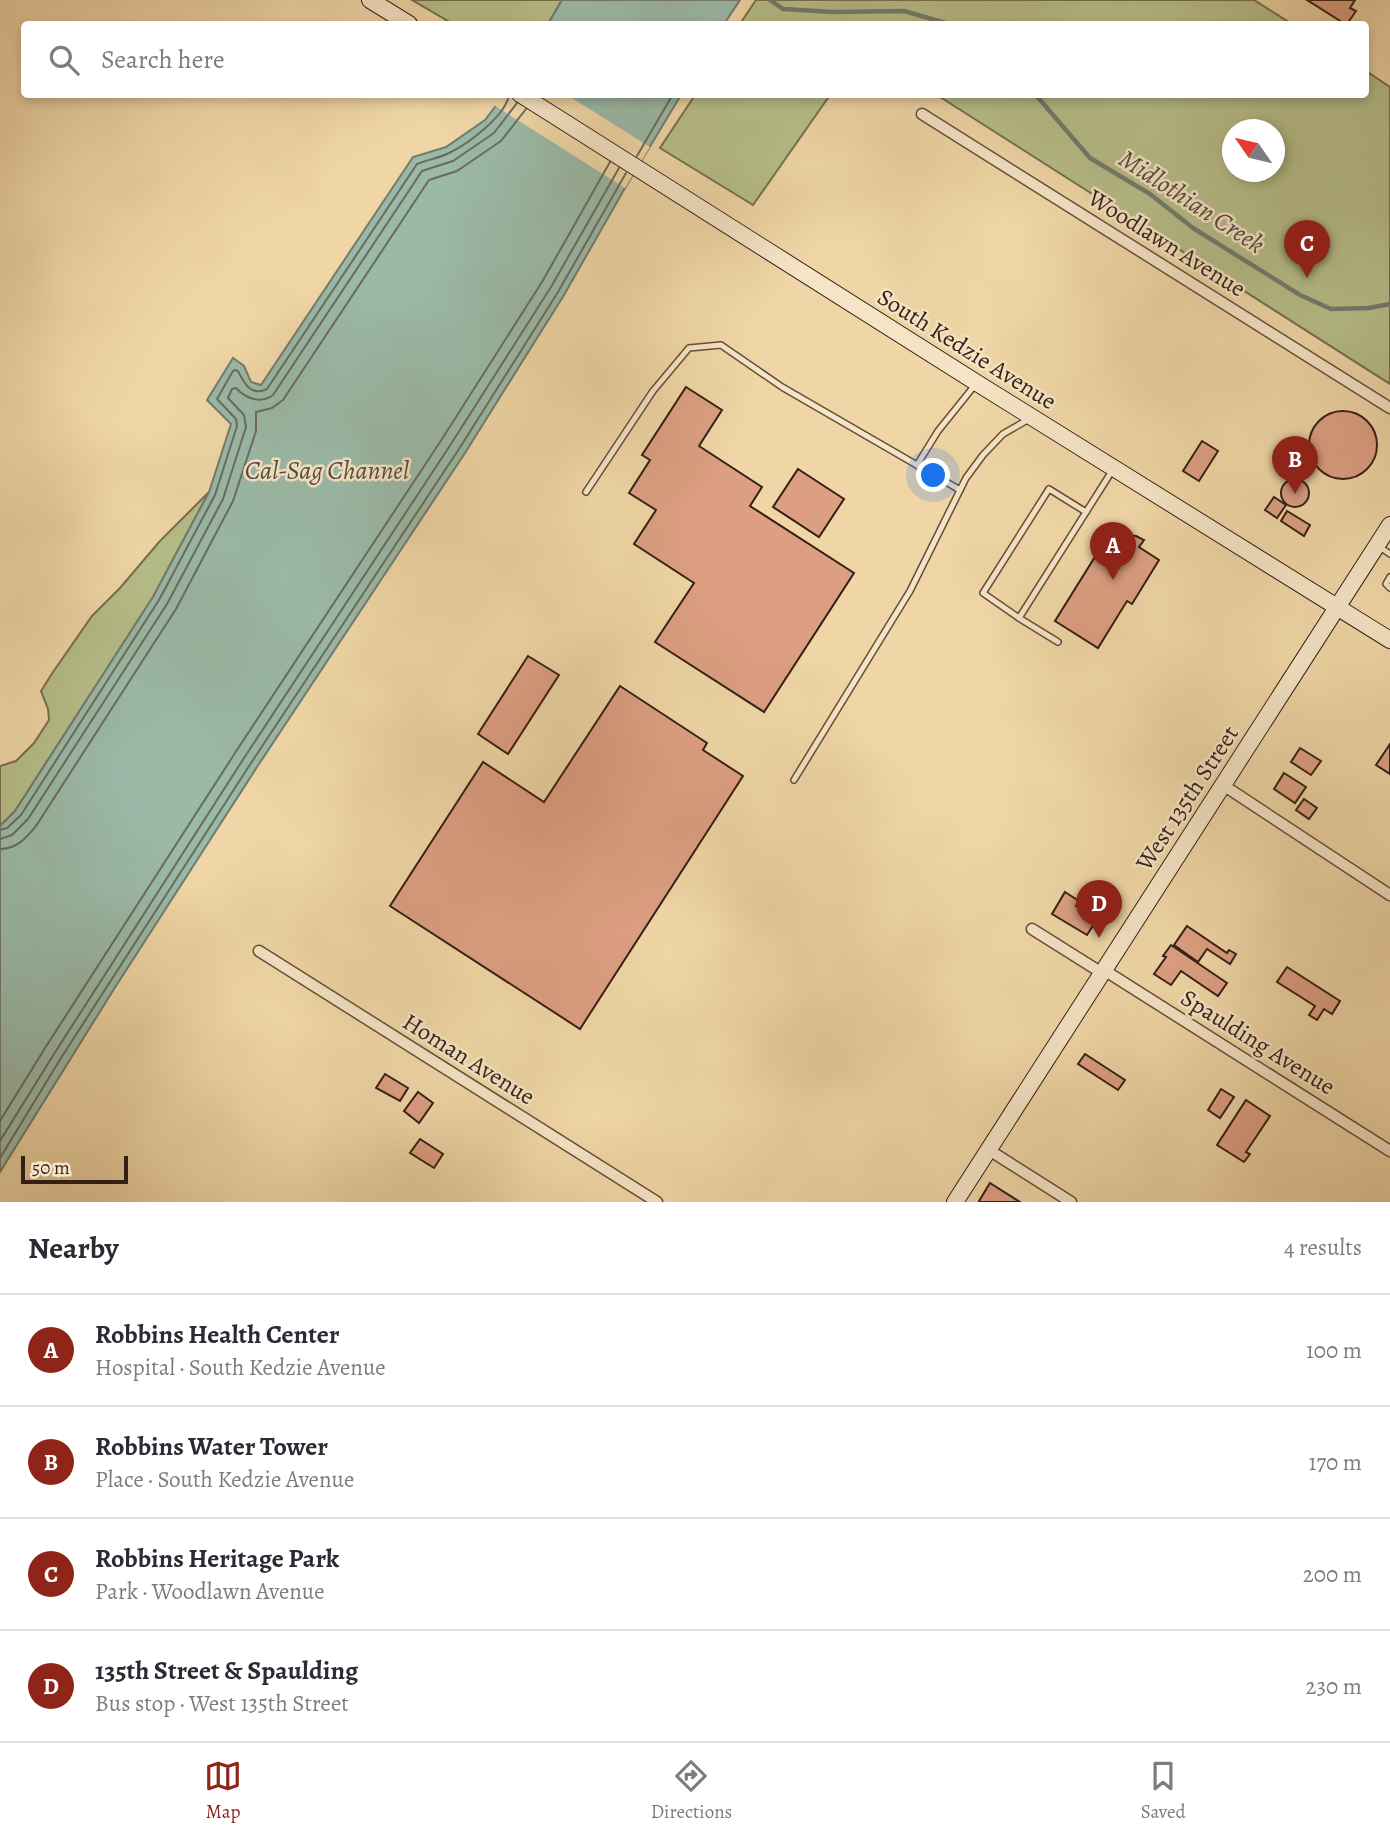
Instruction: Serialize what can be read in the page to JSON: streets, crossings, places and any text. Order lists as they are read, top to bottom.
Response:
{
  "streets": {
    "main road": ["South Kedzie Avenue", "West 135th Street"],
    "street": ["Woodlawn Avenue", "Spaulding Avenue", "Homan Avenue"]
  },
  "crossings": [
    ["South Kedzie Avenue", "West 135th Street"],
    ["West 135th Street", "Spaulding Avenue"]
  ],
  "water": ["Midlothian Creek", "Cal-Sag Channel"],
  "scale_bar": "50 m",
  "north": "top left",
  "page": {
    "search": "Search here",
    "pins": [
      "C",
      "B",
      "A",
      "D"
    ],
    "scale": "50 m",
    "heading": ["Nearby", "4 results"],
    "list": [
      {
        "mark": "A",
        "name": "Robbins Health Center",
        "note": "Hospital · South Kedzie Avenue",
        "value": "100 m"
      },
      {
        "mark": "B",
        "name": "Robbins Water Tower",
        "note": "Place · South Kedzie Avenue",
        "value": "170 m"
      },
      {
        "mark": "C",
        "name": "Robbins Heritage Park",
        "note": "Park · Woodlawn Avenue",
        "value": "200 m"
      },
      {
        "mark": "D",
        "name": "135th Street & Spaulding",
        "note": "Bus stop · West 135th Street",
        "value": "230 m"
      }
    ],
    "nav": ["Map", "Directions", "Saved"]
  }
}
